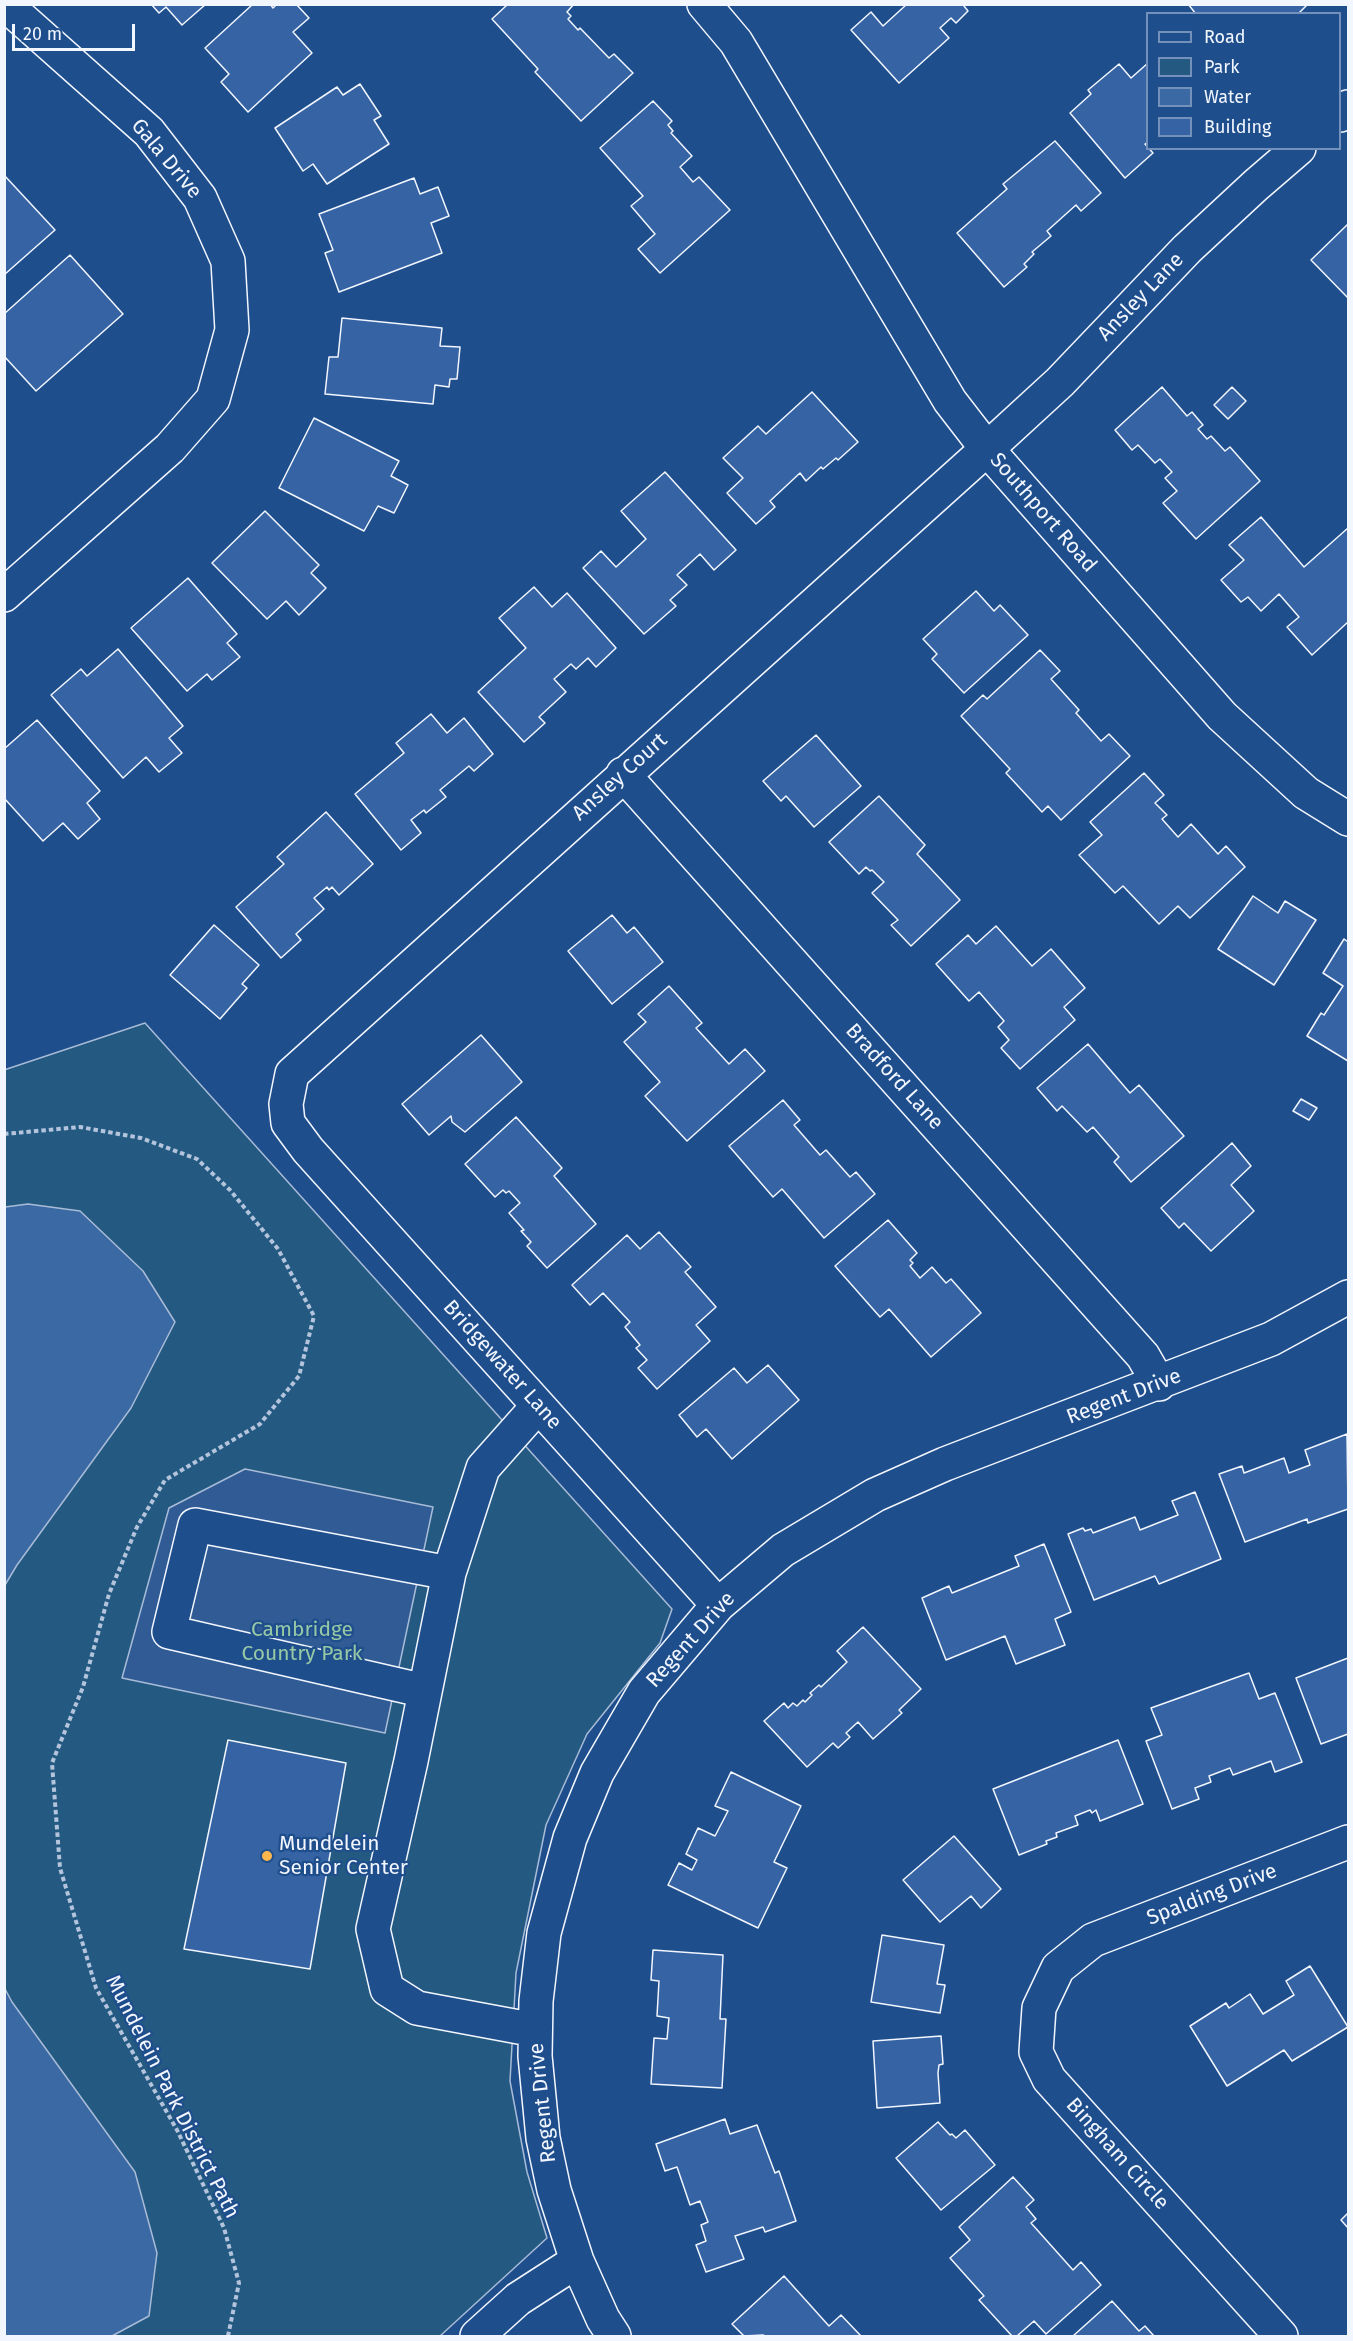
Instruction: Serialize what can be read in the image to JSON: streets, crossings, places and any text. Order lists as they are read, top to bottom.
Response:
{
  "streets": {
    "street": [
      "Gala Drive",
      "Ansley Lane",
      "Southport Road",
      "Ansley Court",
      "Bradford Lane",
      "Bridgewater Lane",
      "Regent Drive",
      "Spalding Drive",
      "Bingham Circle"
    ],
    "path": ["Mundelein Park District Path"]
  },
  "crossings": [
    ["Ansley Lane", "Southport Road"],
    ["Ansley Lane", "Ansley Court"],
    ["Southport Road", "Ansley Court"],
    ["Ansley Court", "Bradford Lane"],
    ["Ansley Court", "Bridgewater Lane"],
    ["Bradford Lane", "Regent Drive"],
    ["Bridgewater Lane", "Regent Drive"],
    ["Spalding Drive", "Bingham Circle"]
  ],
  "parks": ["Cambridge Country Park"],
  "places": ["Mundelein Senior Center"],
  "legend": [
    "Road",
    "Park",
    "Water",
    "Building"
  ],
  "scale_bar": "20 m"
}
